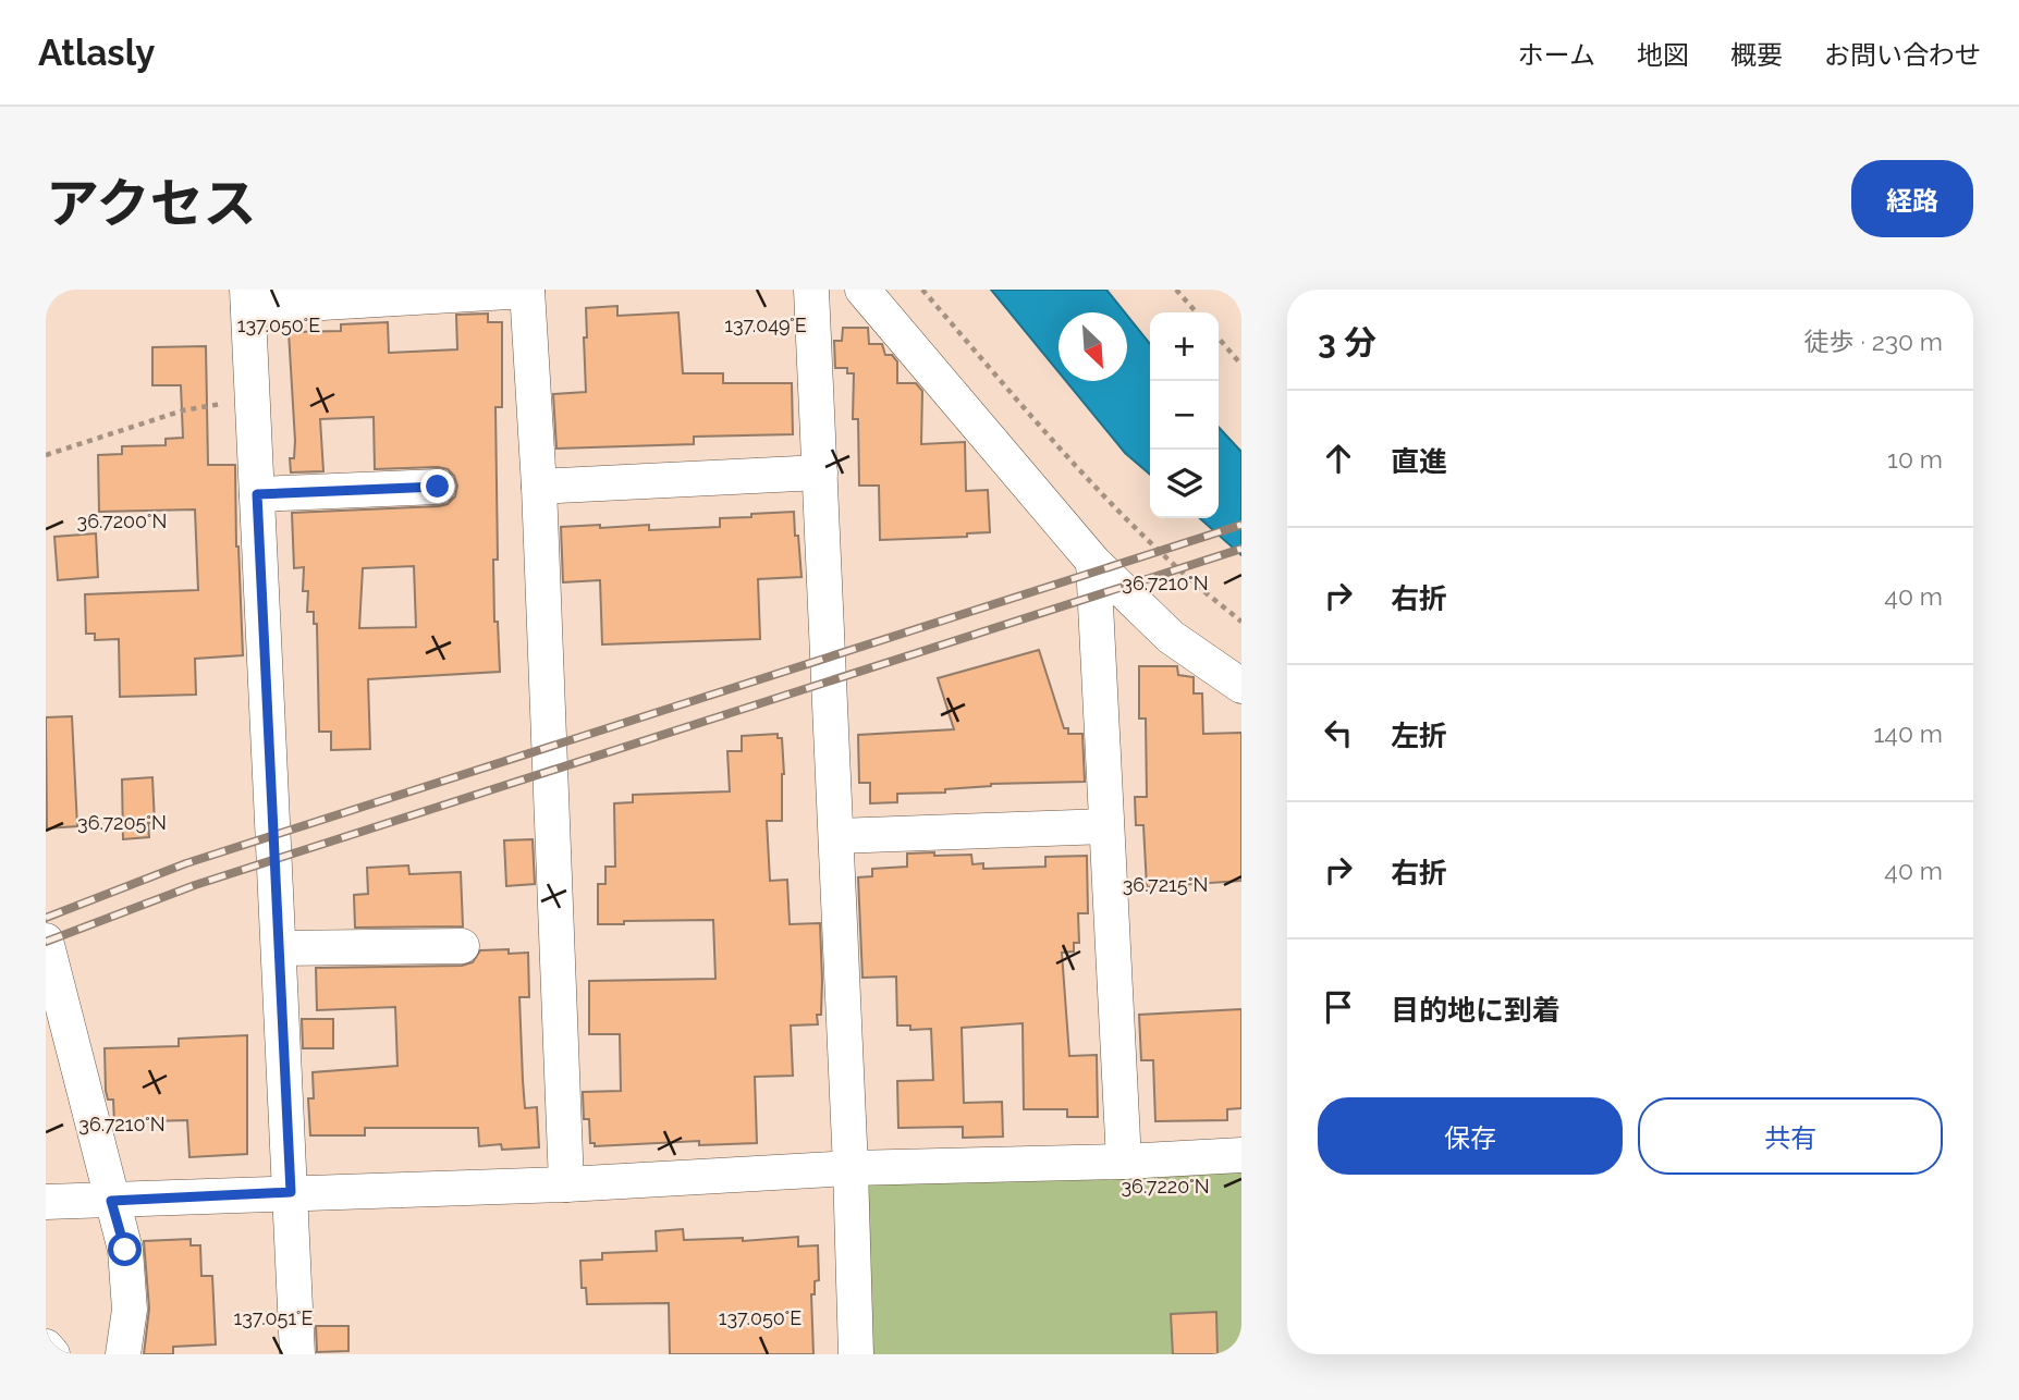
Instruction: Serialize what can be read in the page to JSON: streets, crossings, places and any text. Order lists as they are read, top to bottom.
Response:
{
  "north": "bottom right",
  "page": {
    "header": "Atlasly",
    "nav": [
      "ホーム",
      "地図",
      "概要",
      "お問い合わせ"
    ],
    "title": "アクセス",
    "buttons": [
      "経路",
      ["保存", "共有"]
    ],
    "heading": ["3 分", "徒歩 · 230 m"],
    "map_buttons": ["+", "−"],
    "list": [
      ["直進", "10 m"],
      ["右折", "40 m"],
      ["左折", "140 m"],
      ["右折", "40 m"],
      "目的地に到着"
    ]
  },
  "coordinates": [
    "137.050°E",
    "137.049°E",
    "36.7200°N",
    "36.7210°N",
    "36.7205°N",
    "36.7215°N",
    "36.7220°N",
    "137.051°E"
  ]
}
